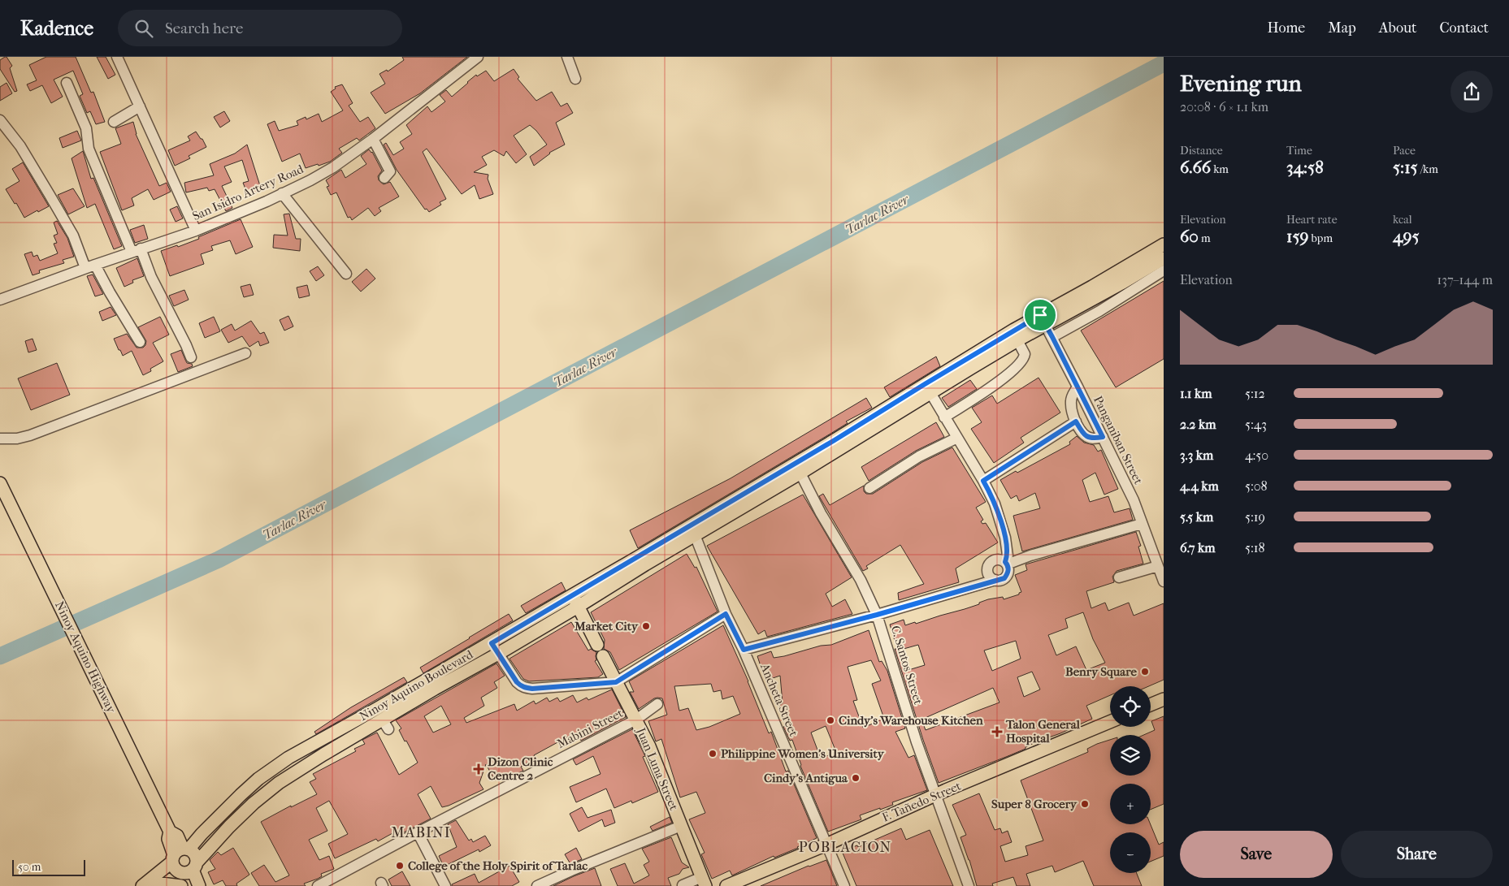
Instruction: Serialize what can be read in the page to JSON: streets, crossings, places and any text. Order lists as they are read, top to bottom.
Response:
{
  "streets": {
    "main road": [
      "Ninoy Aquino Highway",
      "Ninoy Aquino Boulevard",
      "Juan Luna Street",
      "F. Tañedo Street"
    ],
    "street": [
      "San Isidro Artery Road",
      "Panganiban Street",
      "C. Santos Street",
      "Ancheta Street",
      "Mabini Street"
    ]
  },
  "crossings": [
    ["Panganiban Street", "Ninoy Aquino Boulevard"],
    ["Ninoy Aquino Highway", "Ninoy Aquino Boulevard"],
    ["C. Santos Street", "Ninoy Aquino Boulevard"],
    ["C. Santos Street", "F. Tañedo Street"],
    ["Ninoy Aquino Boulevard", "Ancheta Street"],
    ["Ancheta Street", "F. Tañedo Street"],
    ["Mabini Street", "Juan Luna Street"]
  ],
  "districts": ["MABINI", "POBLACION"],
  "water": ["Tarlac River"],
  "places": {
    "other": [
      "Market City",
      "Benry Square",
      "Cindy's Warehouse Kitchen",
      "Philippine Women's University",
      "Cindy's Antigua",
      "Super 8 Grocery",
      "College of the Holy Spirit of Tarlac"
    ],
    "health": ["Talon General Hospital", "Dizon Clinic Centre 2"]
  },
  "scale_bar": "50 m",
  "page": {
    "header": "Kadence",
    "search": "Search here",
    "nav": [
      "Home",
      "Map",
      "About",
      "Contact"
    ],
    "heading": ["Evening run", "20:08 · 6 × 1.1 km"],
    "stats": [
      ["Distance", "6.66 km"],
      ["Time", "34:58"],
      ["Pace", "5:15 /km"],
      ["Elevation", "60 m"],
      ["Heart rate", "159 bpm"],
      ["kcal", "495"]
    ],
    "chart": ["Elevation", "137–144 m"],
    "list": [
      {
        "name": "1.1 km",
        "note": "5:12"
      },
      {
        "name": "2.2 km",
        "note": "5:43"
      },
      {
        "name": "3.3 km",
        "note": "4:50"
      },
      {
        "name": "4.4 km",
        "note": "5:08"
      },
      {
        "name": "5.5 km",
        "note": "5:19"
      },
      {
        "name": "6.7 km",
        "note": "5:18"
      }
    ],
    "map_buttons": ["+", "−"],
    "buttons": ["Save", "Share"],
    "scale": "50 m"
  }
}
